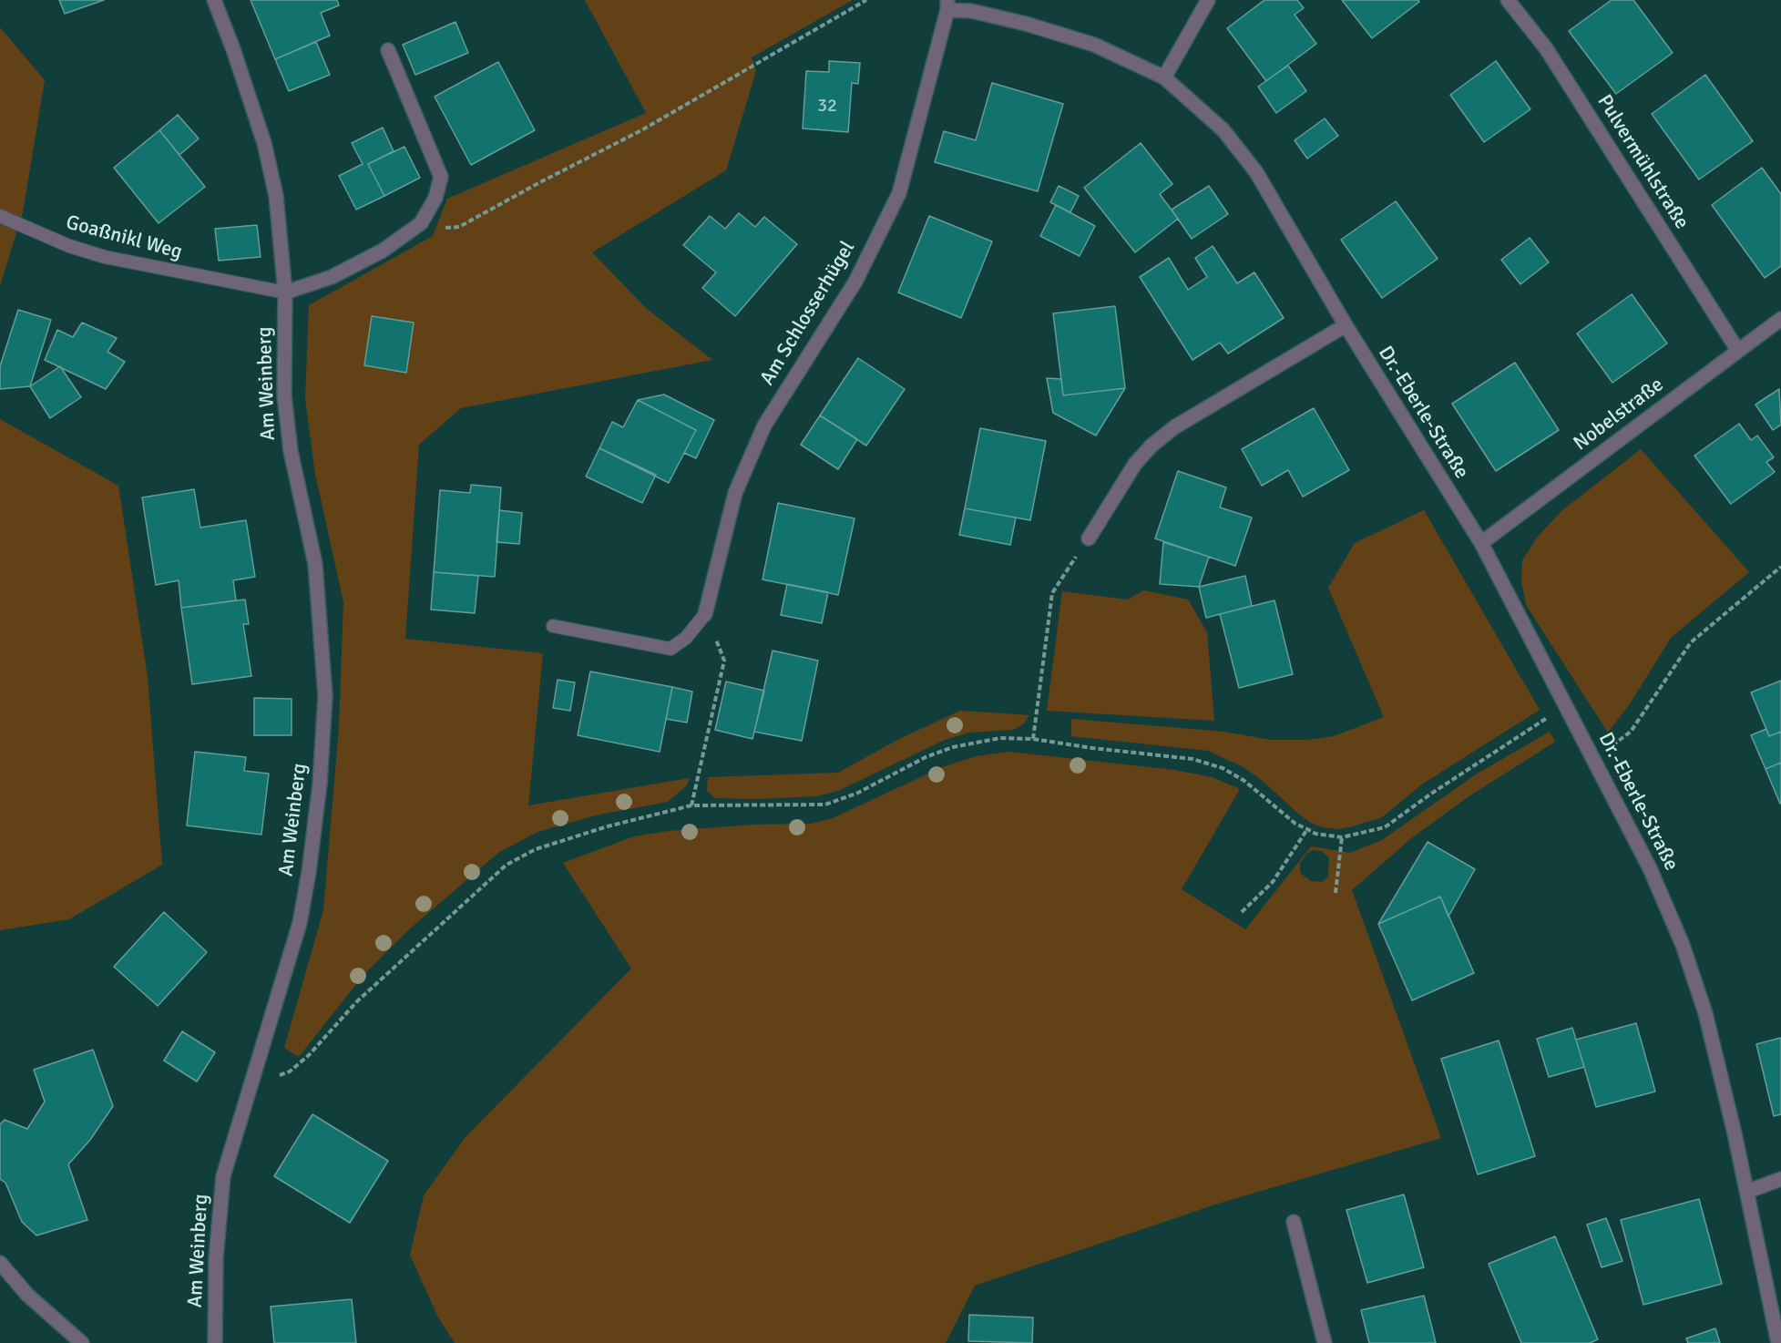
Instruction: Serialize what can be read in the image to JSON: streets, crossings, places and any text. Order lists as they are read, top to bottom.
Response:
{
  "streets": {
    "street": [
      "Pulvermühlstraße",
      "Am Schlosserhügel",
      "Am Weinberg",
      "Dr.-Eberle-Straße",
      "Nobelstraße"
    ],
    "lane": ["Goaßnikl Weg"]
  },
  "crossings": [
    ["Pulvermühlstraße", "Nobelstraße"],
    ["Goaßnikl Weg", "Am Weinberg"],
    ["Am Schlosserhügel", "Dr.-Eberle-Straße"],
    ["Dr.-Eberle-Straße", "Nobelstraße"]
  ],
  "house_numbers": ["32"]
}
